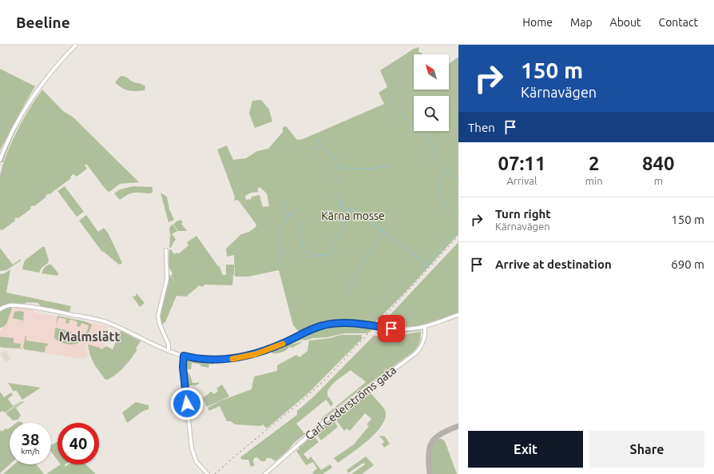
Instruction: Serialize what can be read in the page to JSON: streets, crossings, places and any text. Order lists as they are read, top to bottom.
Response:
{
  "streets": {
    "street": ["Carl Cederströms gata"]
  },
  "districts": ["Malmslätt"],
  "parks": ["Kärna mosse"],
  "north": "top left",
  "page": {
    "header": "Beeline",
    "nav": [
      "Home",
      "Map",
      "About",
      "Contact"
    ],
    "turn": ["150 m", "Kärnavägen"],
    "then": "Then",
    "eta": [
      "07:11",
      "Arrival",
      "2",
      "min",
      "840",
      "m"
    ],
    "list": [
      {
        "name": "Turn right",
        "note": "Kärnavägen",
        "value": "150 m"
      },
      {
        "name": "Arrive at destination",
        "value": "690 m"
      }
    ],
    "speed": "38 km/h",
    "limit": "40",
    "buttons": ["Exit", "Share"]
  }
}
